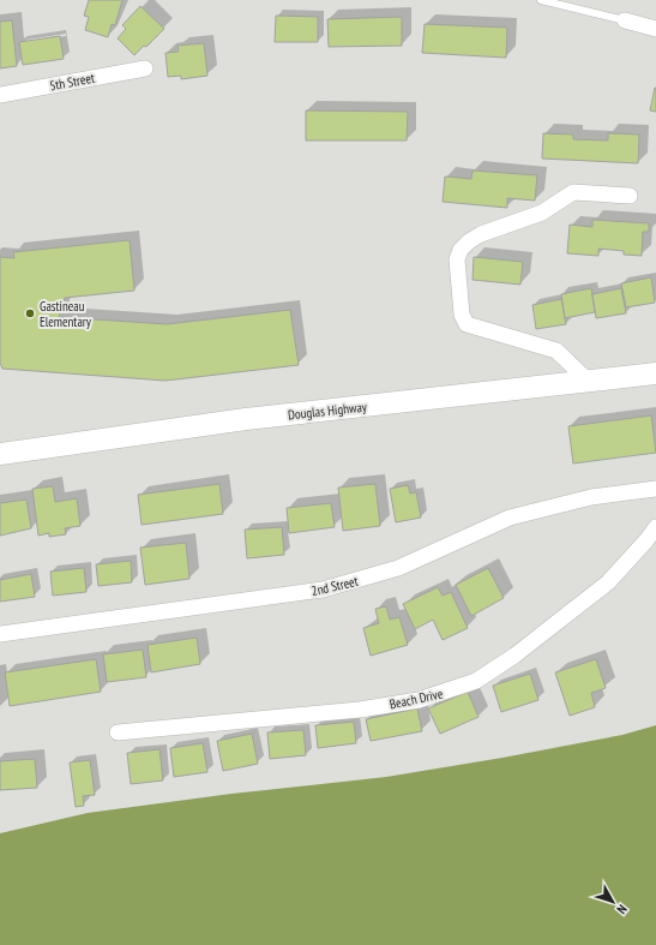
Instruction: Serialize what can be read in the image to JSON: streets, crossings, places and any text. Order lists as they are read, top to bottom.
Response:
{
  "streets": {
    "main road": ["Douglas Highway"],
    "street": ["5th Street", "2nd Street", "Beach Drive"]
  },
  "places": ["Gastineau Elementary"],
  "north": "bottom right"
}
